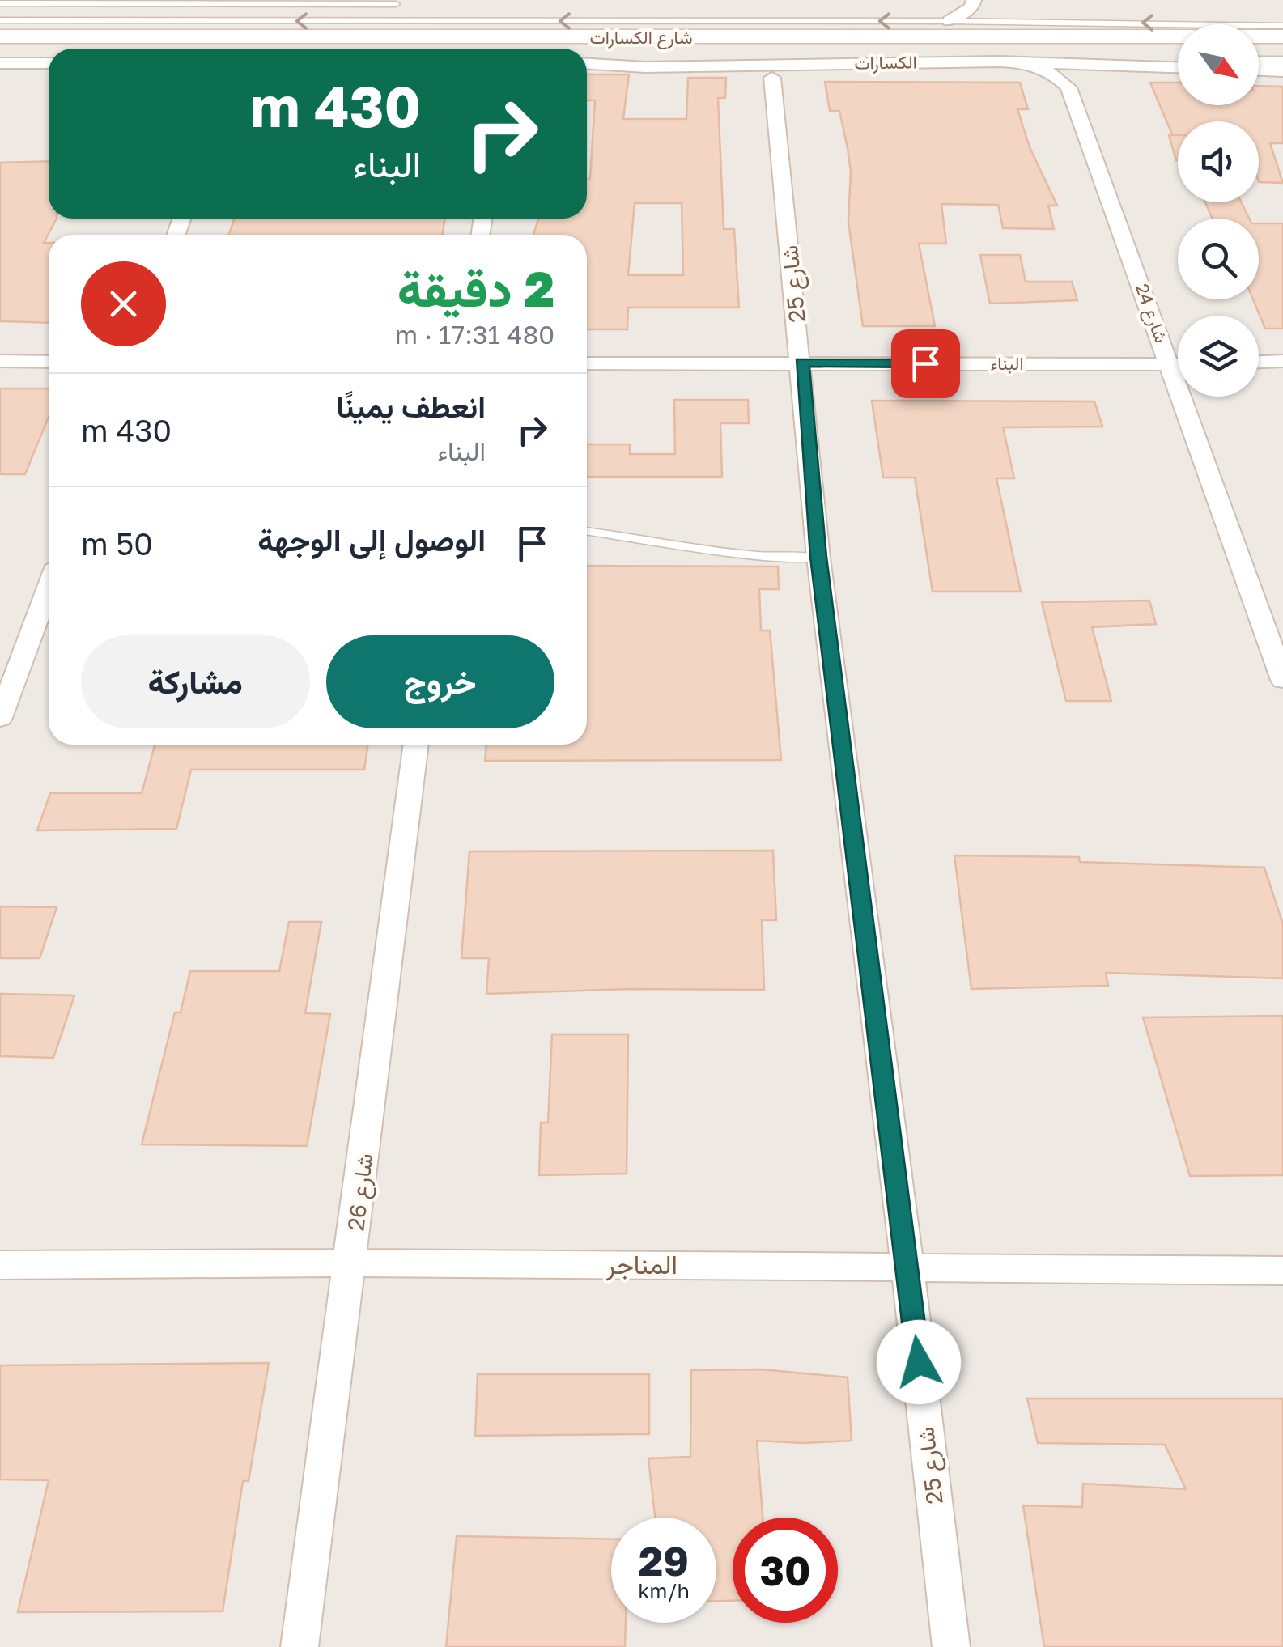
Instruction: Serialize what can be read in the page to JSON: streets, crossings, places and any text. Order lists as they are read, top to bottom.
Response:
{
  "streets": {
    "street": [
      "شارع الكسارات",
      "الكسارات",
      "شارع 25",
      "شارع 24",
      "البناء",
      "شارع 26",
      "المناجر"
    ]
  },
  "crossings": [
    ["الكسارات", "شارع 24"],
    ["شارع 25", "البناء"],
    ["شارع 25", "المناجر"],
    ["شارع 26", "المناجر"]
  ],
  "north": "bottom right",
  "page": {
    "turn": ["430 m", "البناء"],
    "heading": ["2 دقيقة", "480 m · 17:31"],
    "list": [
      {
        "name": "انعطف يمينًا",
        "note": "البناء",
        "value": "430 m"
      },
      {
        "name": "الوصول إلى الوجهة",
        "value": "50 m"
      }
    ],
    "buttons": ["خروج", "مشاركة"],
    "speed": "29 km/h",
    "limit": "30"
  }
}
